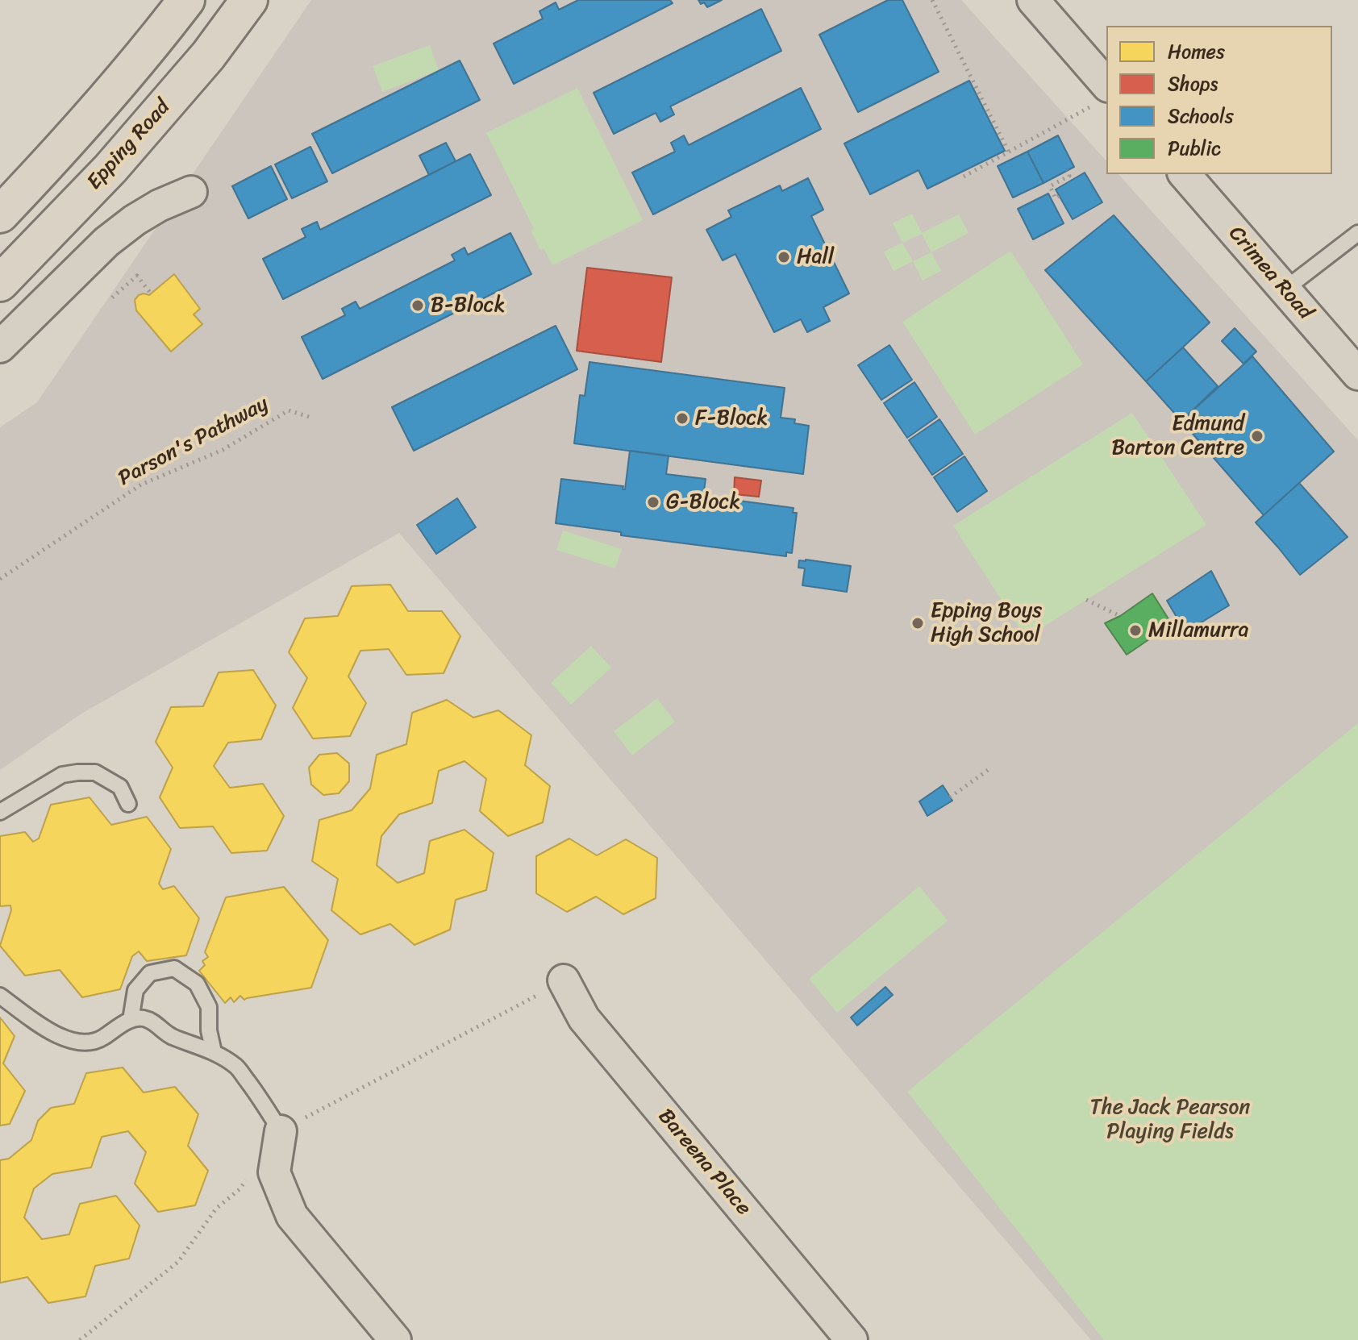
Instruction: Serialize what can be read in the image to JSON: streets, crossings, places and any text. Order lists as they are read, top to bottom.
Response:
{
  "streets": {
    "main road": ["Epping Road"],
    "street": ["Crimea Road", "Bareena Place"],
    "path": ["Parson's Pathway"]
  },
  "parks": ["The Jack Pearson Playing Fields"],
  "places": [
    "Hall",
    "B-Block",
    "F-Block",
    "Edmund Barton Centre",
    "G-Block",
    "Epping Boys High School",
    "Millamurra"
  ],
  "legend": [
    "Homes",
    "Shops",
    "Schools",
    "Public"
  ]
}
